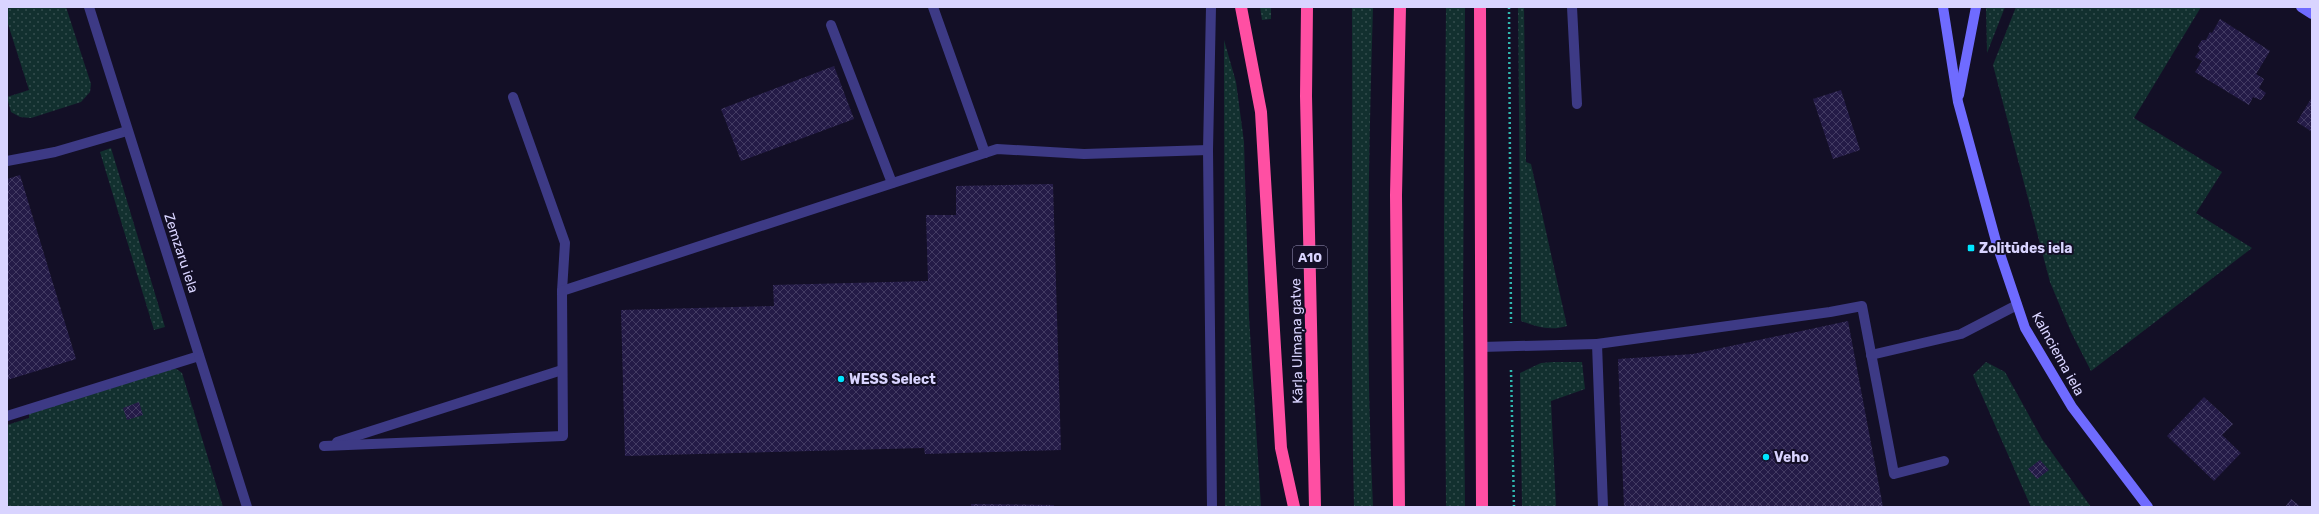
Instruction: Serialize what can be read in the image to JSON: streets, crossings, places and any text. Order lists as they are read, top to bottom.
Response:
{
  "streets": {
    "highway": ["A10", "Kārļa Ulmaņa gatve"],
    "street": ["Zemzaru iela", "Kalnciema iela"]
  },
  "places": {
    "transit": ["Zolitūdes iela"],
    "other": ["WESS Select", "Veho"]
  }
}
